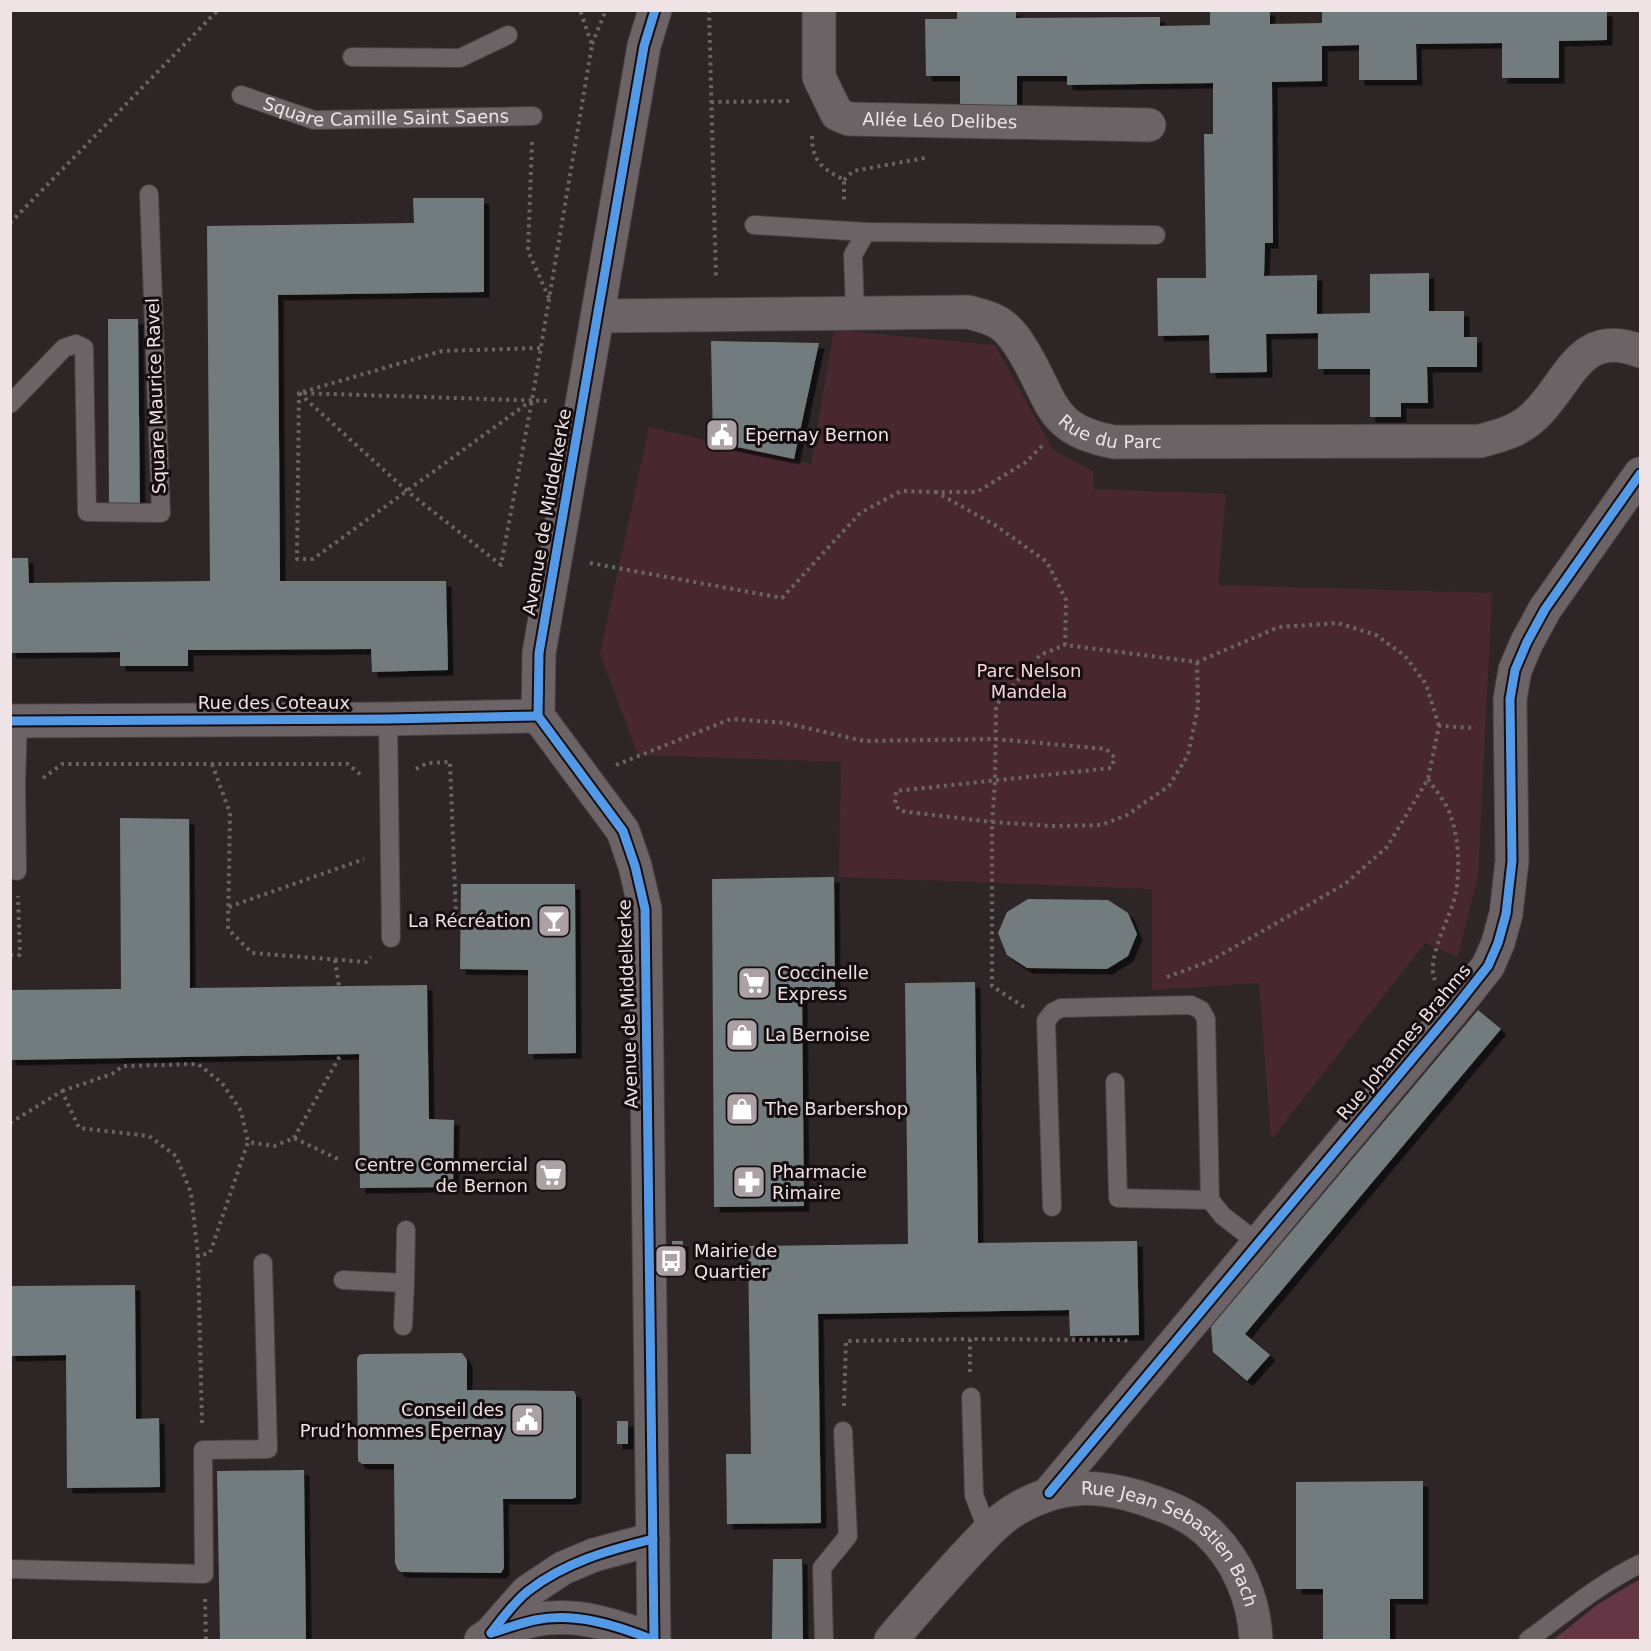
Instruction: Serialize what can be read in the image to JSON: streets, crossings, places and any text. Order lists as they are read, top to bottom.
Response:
{
  "streets": {
    "street": [
      "Allée Léo Delibes",
      "Rue du Parc",
      "Avenue de Middelkerke",
      "Rue des Coteaux",
      "Rue Johannes Brahms",
      "Rue Jean Sebastien Bach"
    ],
    "lane": ["Square Camille Saint Saens", "Square Maurice Ravel"]
  },
  "crossings": [
    ["Rue du Parc", "Avenue de Middelkerke"],
    ["Avenue de Middelkerke", "Rue des Coteaux"],
    ["Rue Johannes Brahms", "Rue Jean Sebastien Bach"]
  ],
  "parks": ["Parc Nelson Mandela"],
  "places": {
    "public building": ["Epernay Bernon", "Conseil des Prud’hommes Epernay"],
    "bar": ["La Récréation"],
    "supermarket": ["Coccinelle Express", "Centre Commercial de Bernon"],
    "shop": ["La Bernoise", "The Barbershop"],
    "pharmacy": ["Pharmacie Rimaire"],
    "bus stop": ["Mairie de Quartier"]
  }
}
